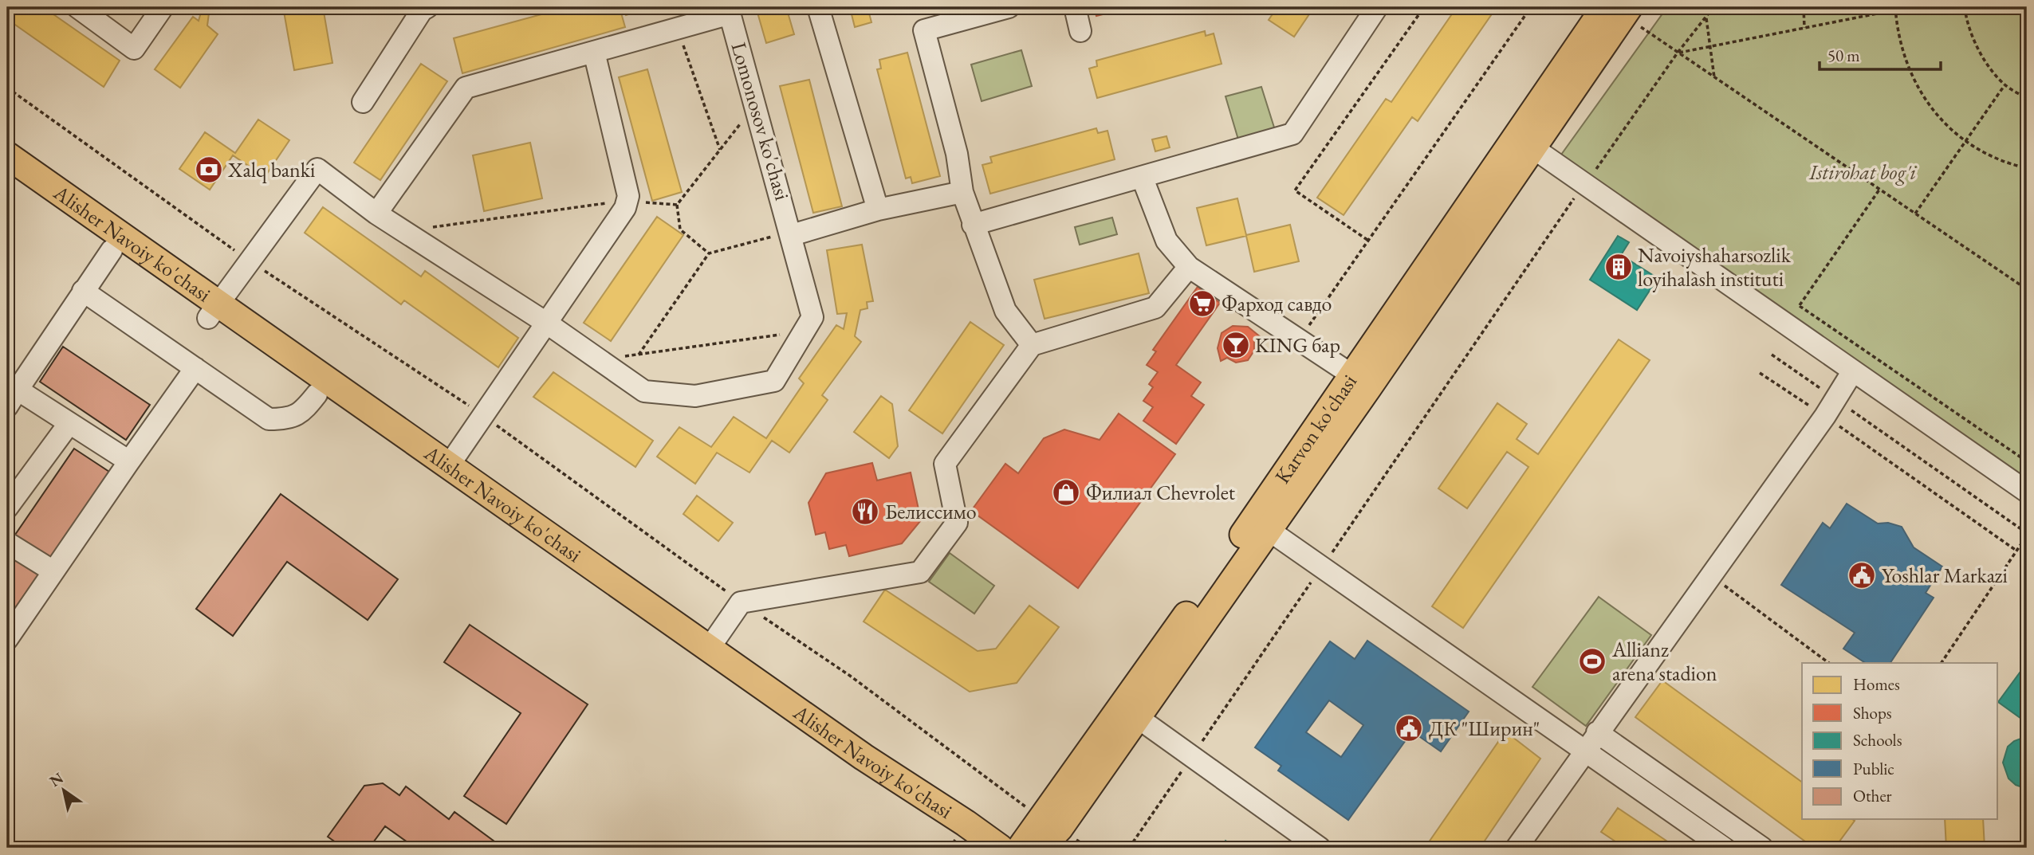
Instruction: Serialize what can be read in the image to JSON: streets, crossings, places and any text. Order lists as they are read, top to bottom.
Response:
{
  "streets": {
    "main road": ["Alisher Navoiy ko'chasi", "Karvon ko'chasi"],
    "street": ["Lomonosov ko'chasi"]
  },
  "parks": ["Istirohat bog'i"],
  "places": {
    "bank": ["Xalq banki"],
    "building": ["Navoiyshaharsozlik loyihalash instituti"],
    "supermarket": ["Фарход савдо"],
    "bar": ["KING бар"],
    "shop": ["Филиал Chevrolet"],
    "restaurant": ["Белиссимо"],
    "public building": ["Yoshlar Markazi", "ДК \"Ширин\""],
    "sports": ["Allianz arena stadion"]
  },
  "legend": [
    "Homes",
    "Shops",
    "Schools",
    "Public",
    "Other"
  ],
  "scale_bar": "50 m",
  "north": "top left"
}
